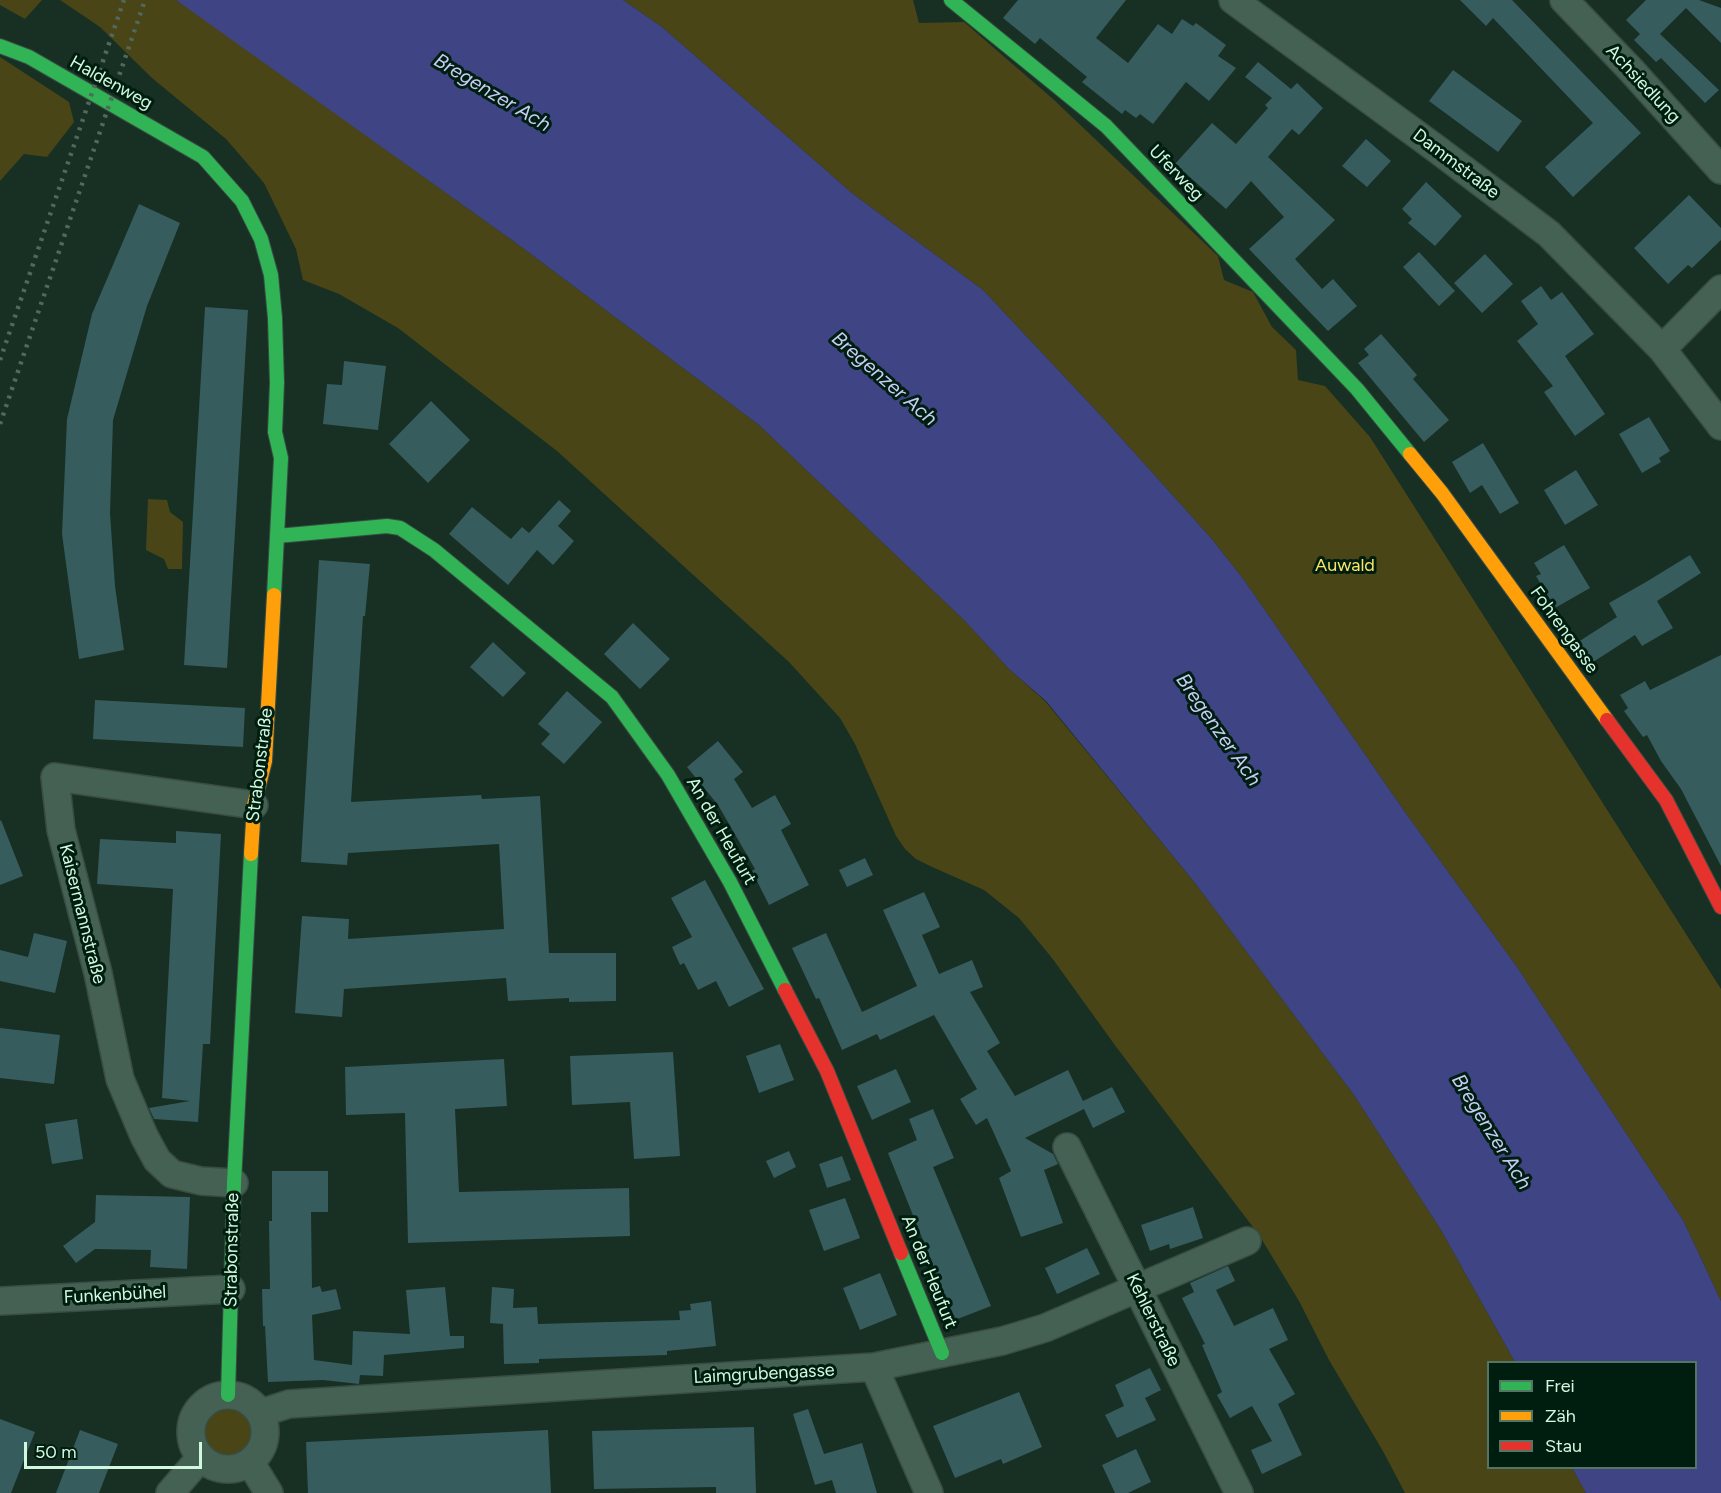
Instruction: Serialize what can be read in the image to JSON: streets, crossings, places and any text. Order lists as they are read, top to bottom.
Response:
{
  "streets": {
    "street": [
      "Haldenweg",
      "Achsiedlung",
      "Dammstraße",
      "Uferweg",
      "Fohrengasse",
      "Strabonstraße",
      "An der Heufurt",
      "Kaisermannstraße",
      "Funkenbühel",
      "Kehlerstraße",
      "Laimgrubengasse"
    ]
  },
  "crossings": [
    ["Haldenweg", "Strabonstraße"],
    ["Uferweg", "Fohrengasse"],
    ["Strabonstraße", "An der Heufurt"],
    ["Strabonstraße", "Kaisermannstraße"],
    ["Strabonstraße", "Funkenbühel"],
    ["Strabonstraße", "Laimgrubengasse"],
    ["An der Heufurt", "Laimgrubengasse"],
    ["Kehlerstraße", "Laimgrubengasse"]
  ],
  "water": ["Bregenzer Ach"],
  "parks": ["Auwald"],
  "legend": ["Frei", "Zäh", "Stau"],
  "scale_bar": "50 m"
}
